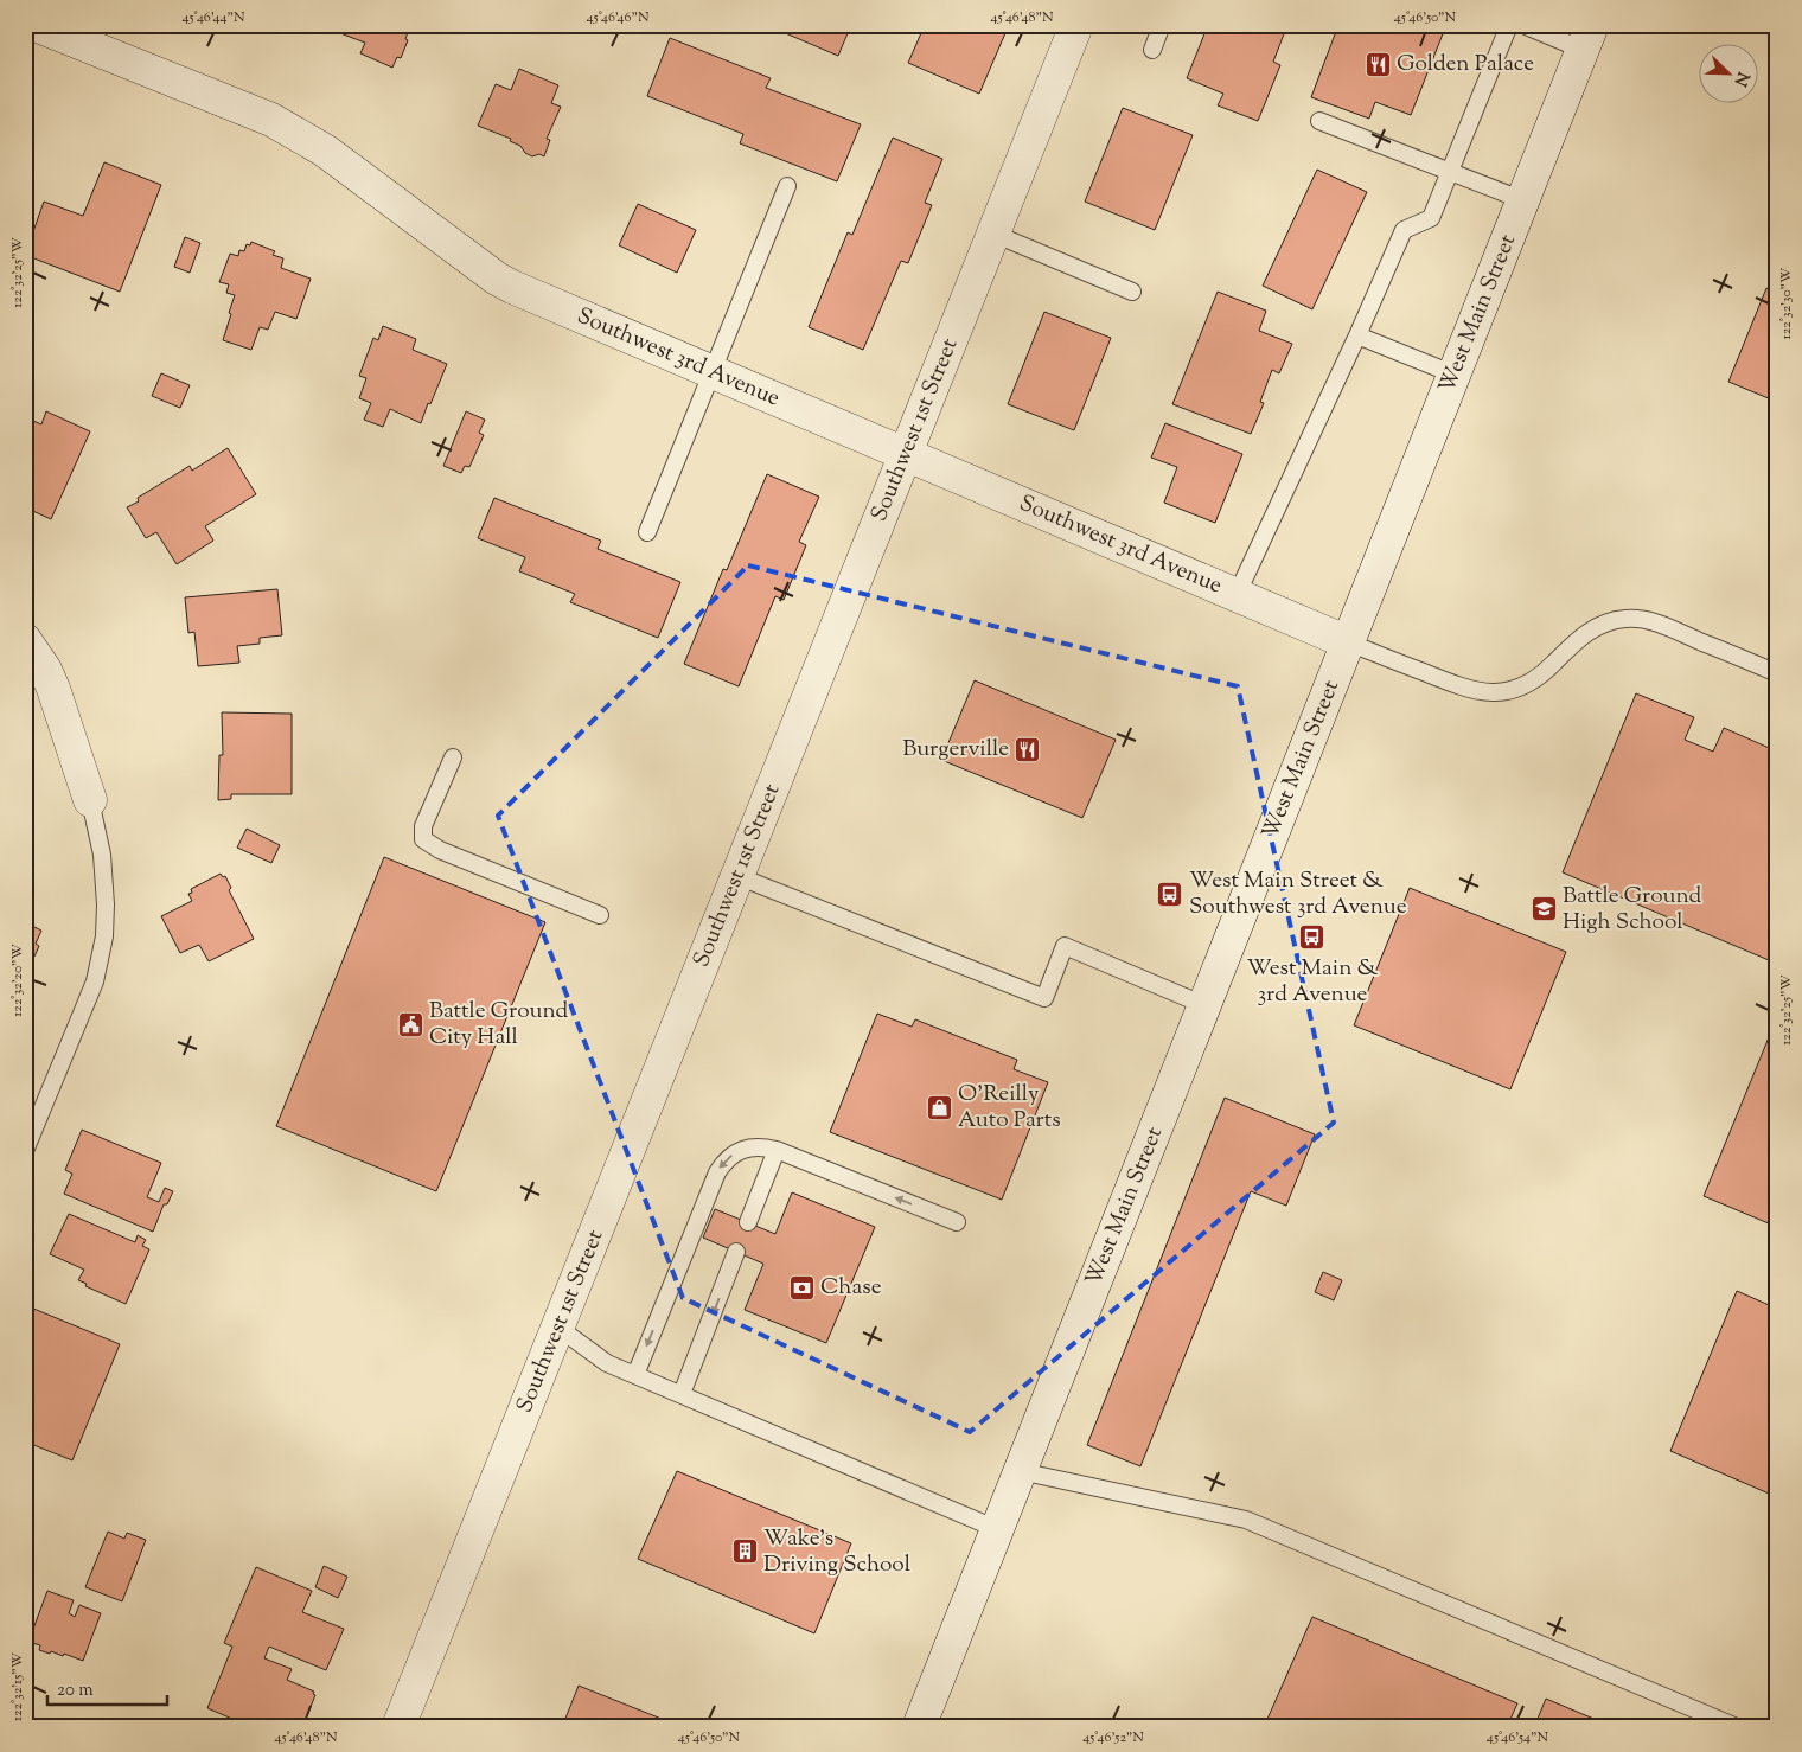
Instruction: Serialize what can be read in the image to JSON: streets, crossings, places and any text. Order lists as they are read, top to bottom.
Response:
{
  "streets": {
    "street": ["West Main Street", "Southwest 3rd Avenue", "Southwest 1st Street"]
  },
  "crossings": [
    ["West Main Street", "Southwest 3rd Avenue"],
    ["Southwest 3rd Avenue", "Southwest 1st Street"]
  ],
  "places": {
    "restaurant": ["Golden Palace", "Burgerville"],
    "bus stop": ["West Main Street & Southwest 3rd Avenue", "West Main & 3rd Avenue"],
    "school or university": ["Battle Ground High School"],
    "public building": ["Battle Ground City Hall"],
    "shop": ["O'Reilly Auto Parts"],
    "bank": ["Chase"],
    "building": ["Wake's Driving School"]
  },
  "scale_bar": "20 m",
  "north": "bottom right",
  "coordinates": [
    "45°46'44\"N",
    "45°46'46\"N",
    "45°46'48\"N",
    "45°46'50\"N",
    "122°32'25\"W",
    "122°32'30\"W",
    "122°32'20\"W",
    "122°32'15\"W",
    "45°46'52\"N",
    "45°46'54\"N"
  ]
}
